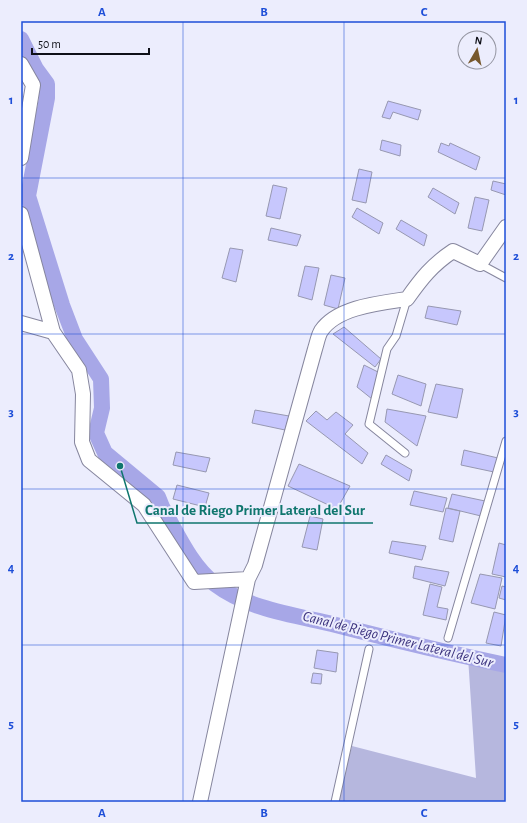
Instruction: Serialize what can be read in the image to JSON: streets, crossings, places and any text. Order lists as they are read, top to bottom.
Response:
{
  "water": ["Canal de Riego Primer Lateral del Sur"],
  "places": ["Canal de Riego Primer Lateral del Sur"],
  "scale_bar": "50 m",
  "north": "top",
  "grid": {
    "columns": ["A", "B", "C"],
    "rows": [
      "1",
      "2",
      "3",
      "4",
      "5"
    ]
  }
}
